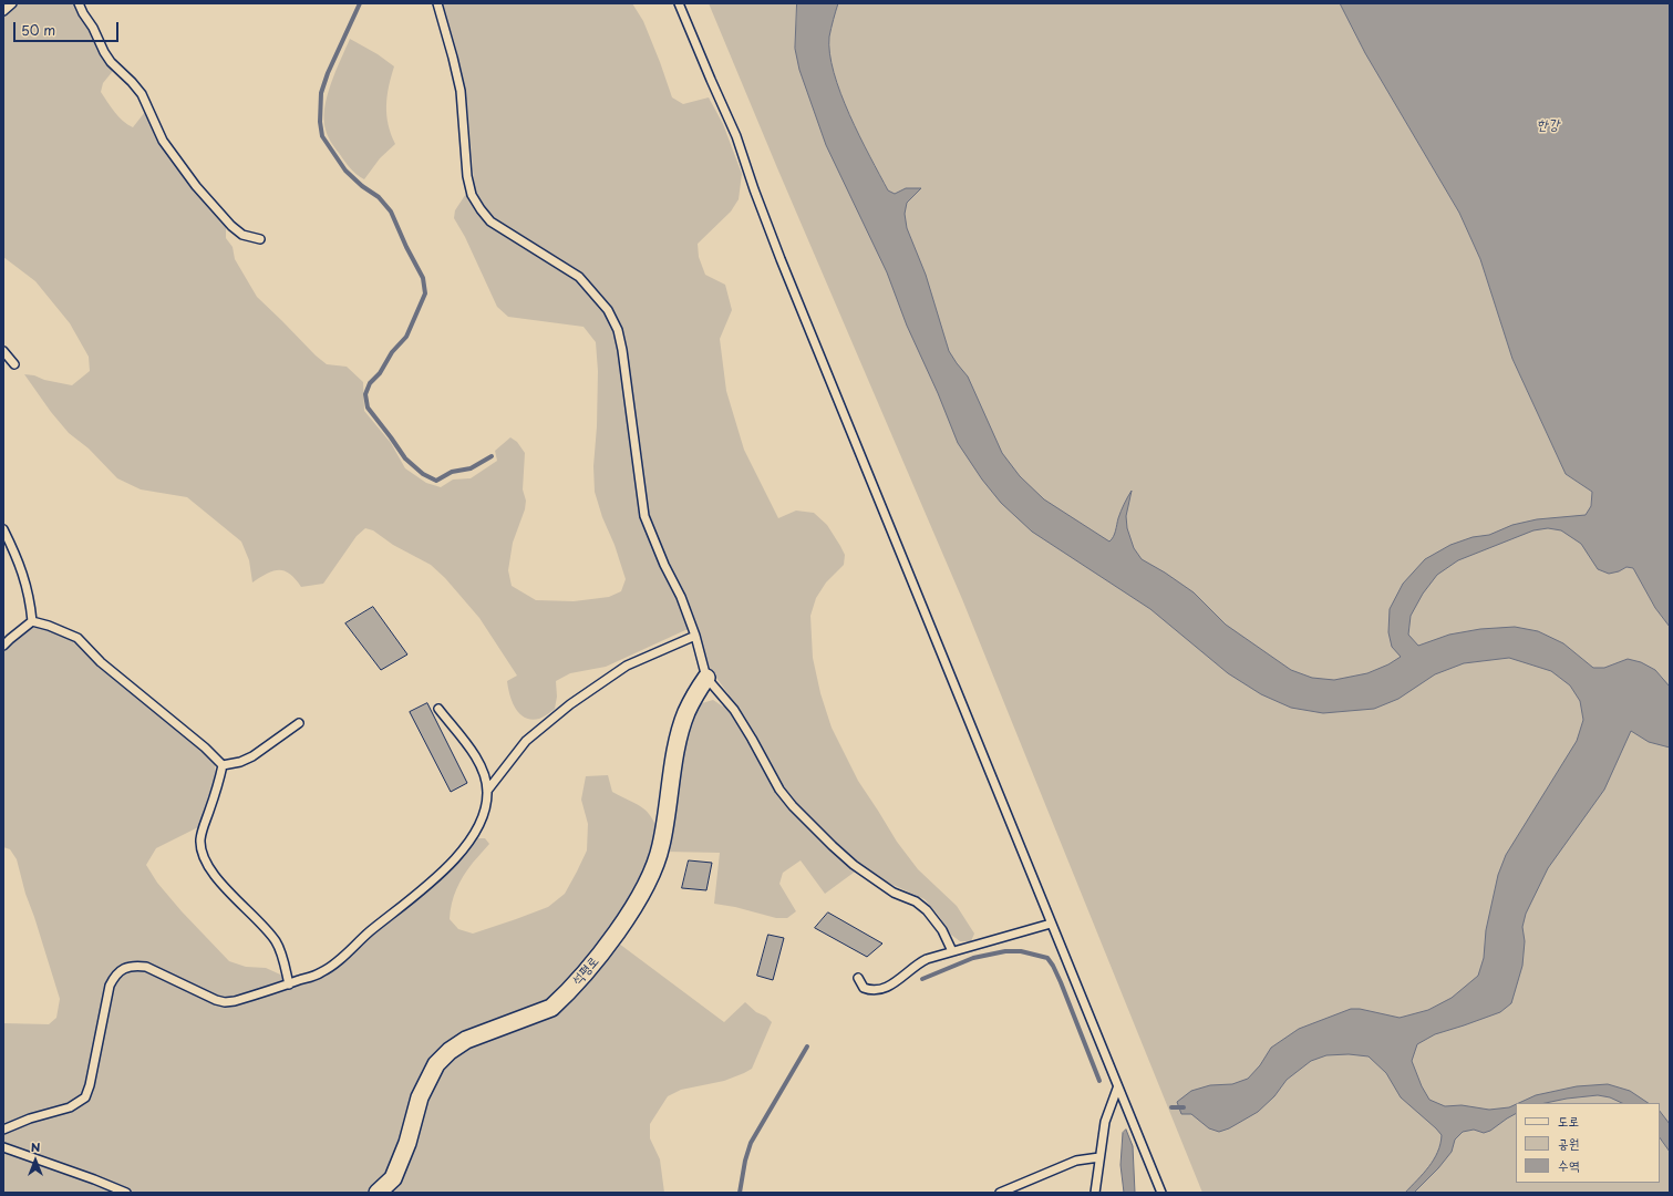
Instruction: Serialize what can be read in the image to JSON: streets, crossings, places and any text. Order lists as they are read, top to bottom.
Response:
{
  "streets": {
    "street": ["석평로"]
  },
  "water": ["한강"],
  "legend": ["도로", "공원", "수역"],
  "scale_bar": "50 m",
  "north": "top"
}
